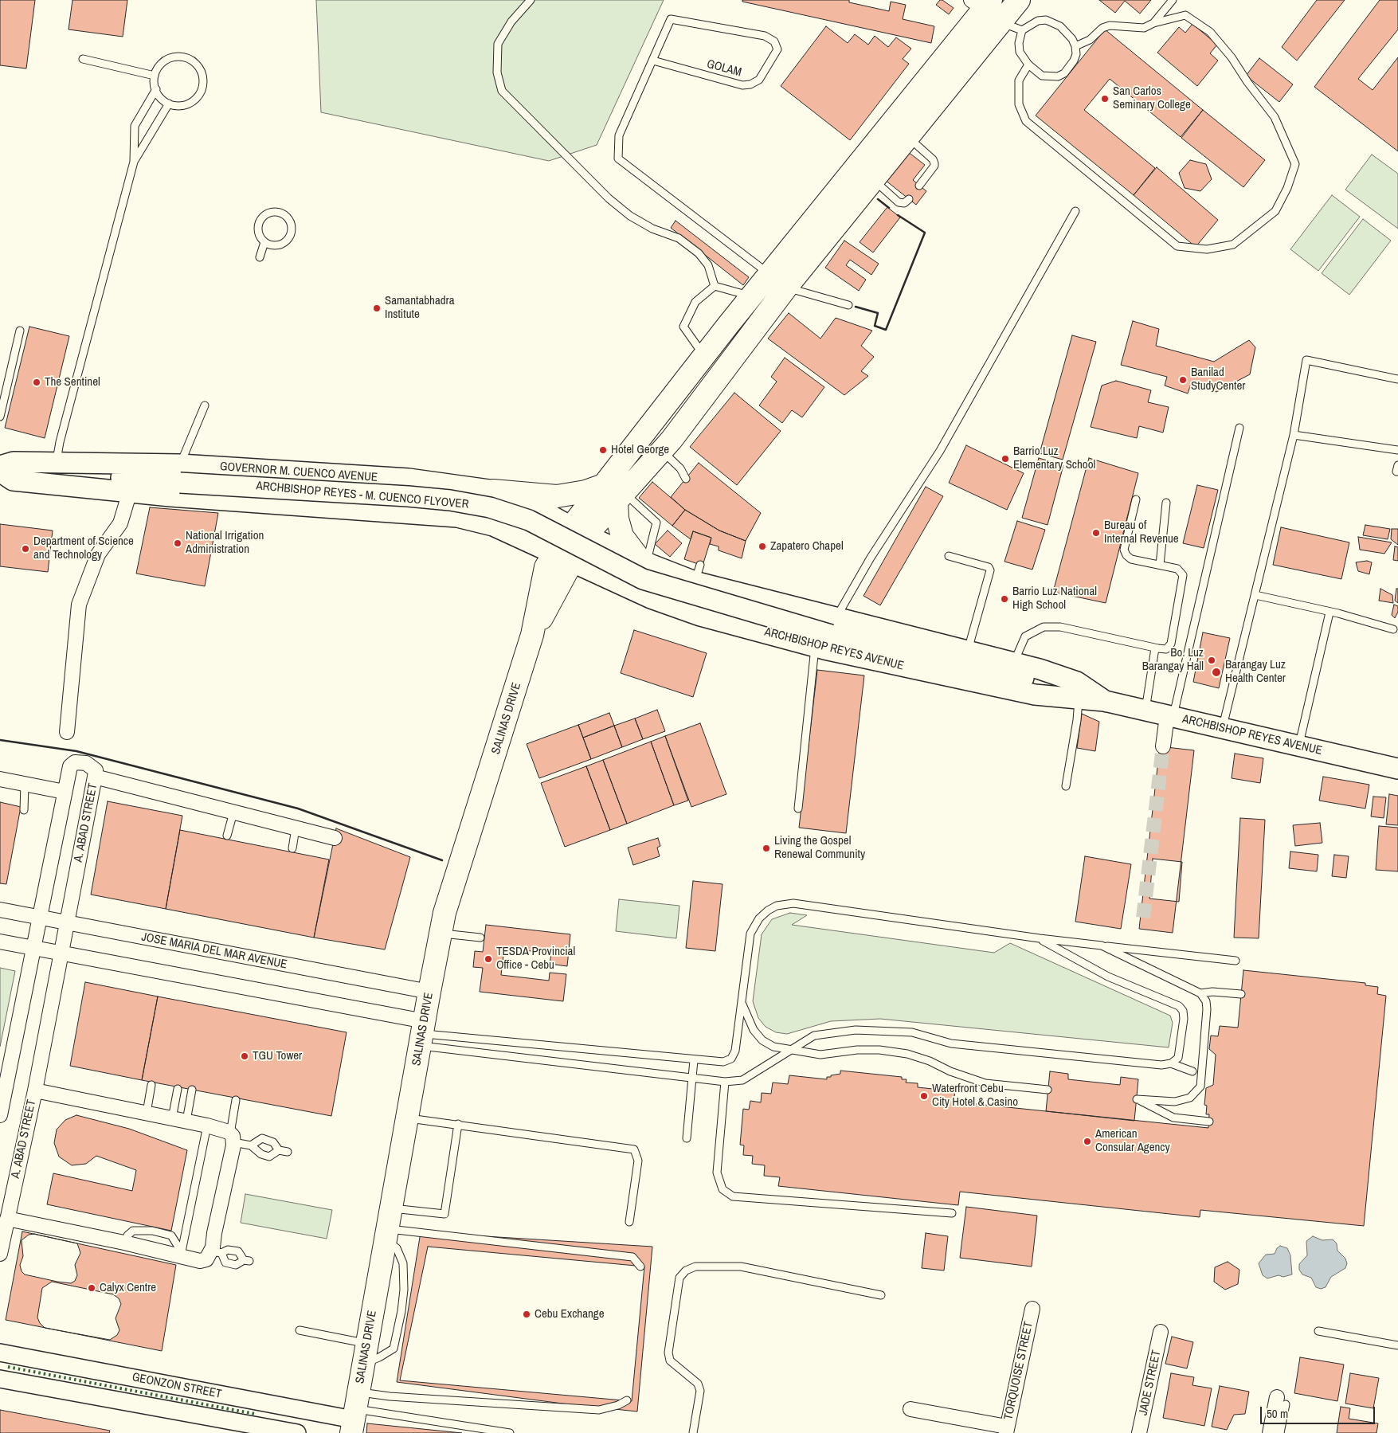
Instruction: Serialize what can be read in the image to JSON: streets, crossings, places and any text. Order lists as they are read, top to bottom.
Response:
{
  "streets": {
    "main road": [
      "GOVERNOR M. CUENCO AVENUE",
      "ARCHBISHOP REYES - M. CUENCO FLYOVER",
      "ARCHBISHOP REYES AVENUE",
      "SALINAS DRIVE"
    ],
    "street": [
      "A. ABAD STREET",
      "JOSE MARIA DEL MAR AVENUE",
      "TORQUOISE STREET",
      "JADE STREET",
      "GEONZON STREET"
    ],
    "lane": ["GOLAM"]
  },
  "crossings": [
    ["GOVERNOR M. CUENCO AVENUE", "ARCHBISHOP REYES - M. CUENCO FLYOVER"],
    ["GOVERNOR M. CUENCO AVENUE", "ARCHBISHOP REYES AVENUE"],
    ["GOVERNOR M. CUENCO AVENUE", "SALINAS DRIVE"],
    ["ARCHBISHOP REYES - M. CUENCO FLYOVER", "ARCHBISHOP REYES AVENUE"],
    ["ARCHBISHOP REYES AVENUE", "SALINAS DRIVE"],
    ["SALINAS DRIVE", "JOSE MARIA DEL MAR AVENUE"],
    ["SALINAS DRIVE", "GEONZON STREET"],
    ["A. ABAD STREET", "JOSE MARIA DEL MAR AVENUE"]
  ],
  "places": [
    "San Carlos Seminary College",
    "Samantabhadra Institute",
    "Banilad StudyCenter",
    "The Sentinel",
    "Hotel George",
    "Barrio Luz Elementary School",
    "Bureau of Internal Revenue",
    "National Irrigation Administration",
    "Zapatero Chapel",
    "Department of Science and Technology",
    "Barrio Luz National High School",
    "Bo. Luz Barangay Hall",
    "Barangay Luz Health Center",
    "Living the Gospel Renewal Community",
    "TESDA Provincial Office - Cebu",
    "TGU Tower",
    "Waterfront Cebu City Hotel & Casino",
    "American Consular Agency",
    "Calyx Centre",
    "Cebu Exchange"
  ],
  "scale_bar": "50 m"
}
